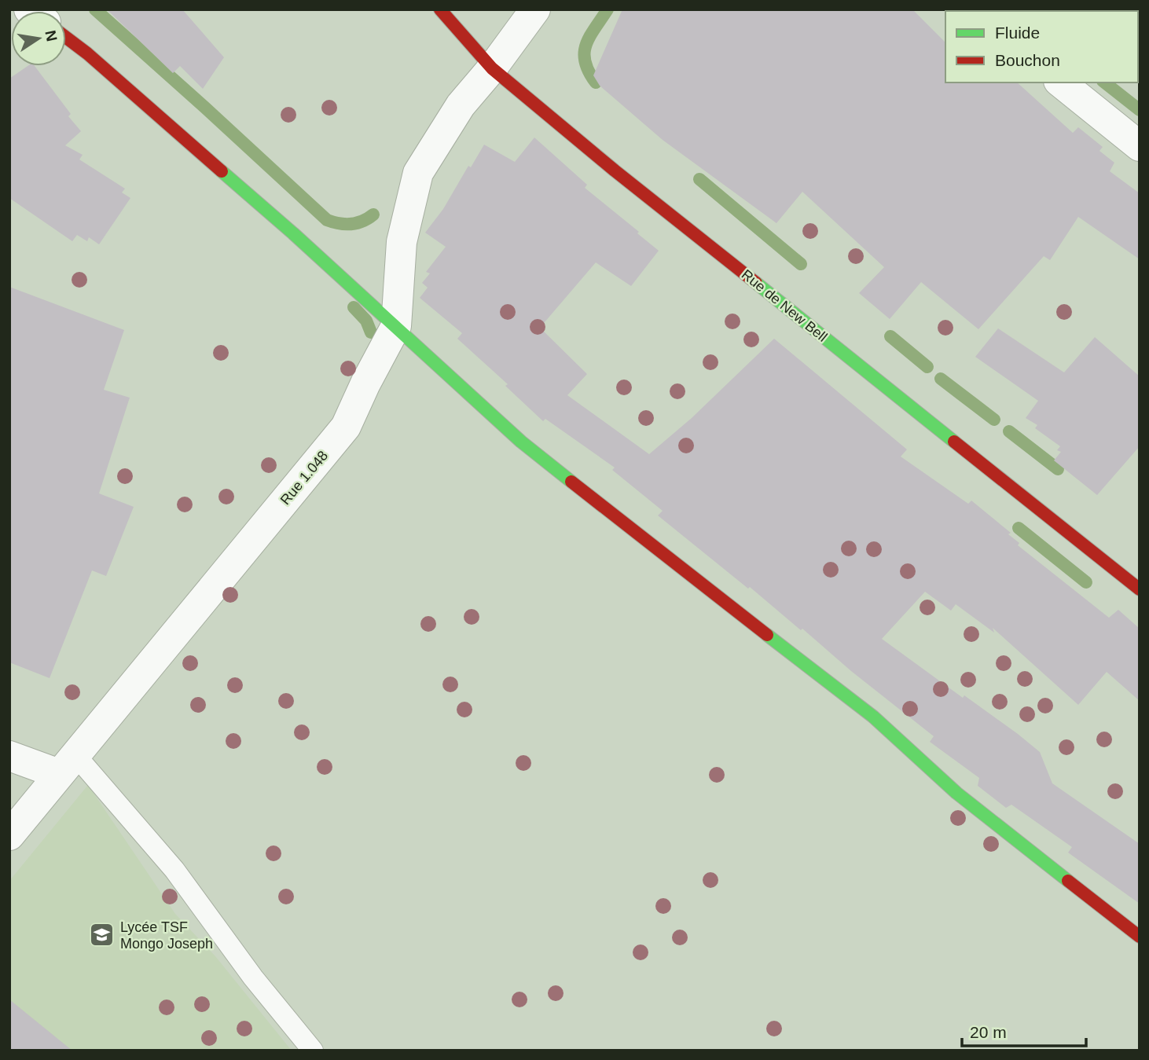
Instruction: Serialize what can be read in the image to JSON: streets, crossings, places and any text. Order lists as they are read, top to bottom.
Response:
{
  "streets": {
    "street": ["Rue de New Bell", "Rue 1.048"]
  },
  "crossings": [
    ["Rue de New Bell", "Rue 1.048"]
  ],
  "places": {
    "school or university": ["Lycée TSF Mongo Joseph"]
  },
  "legend": ["Fluide", "Bouchon"],
  "scale_bar": "20 m",
  "north": "right"
}
